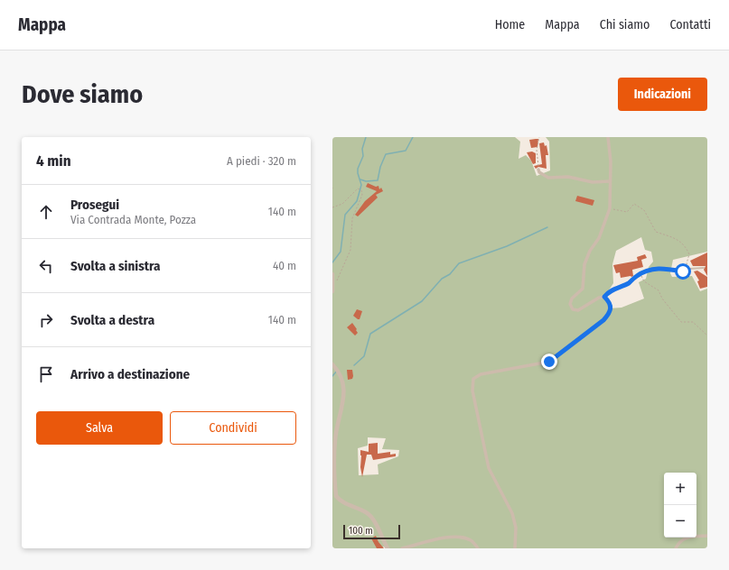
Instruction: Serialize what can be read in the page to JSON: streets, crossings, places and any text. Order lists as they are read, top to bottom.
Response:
{
  "scale_bar": "100 m",
  "page": {
    "header": "Mappa",
    "nav": [
      "Home",
      "Mappa",
      "Chi siamo",
      "Contatti"
    ],
    "buttons": [
      "Indicazioni",
      ["Salva", "Condividi"]
    ],
    "title": "Dove siamo",
    "heading": ["4 min", "A piedi · 320 m"],
    "list": [
      ["Prosegui", "Via Contrada Monte, Pozza", "140 m"],
      ["Svolta a sinistra", "40 m"],
      ["Svolta a destra", "140 m"],
      "Arrivo a destinazione"
    ],
    "map_buttons": ["+", "−"],
    "scale": "100 m"
  }
}
